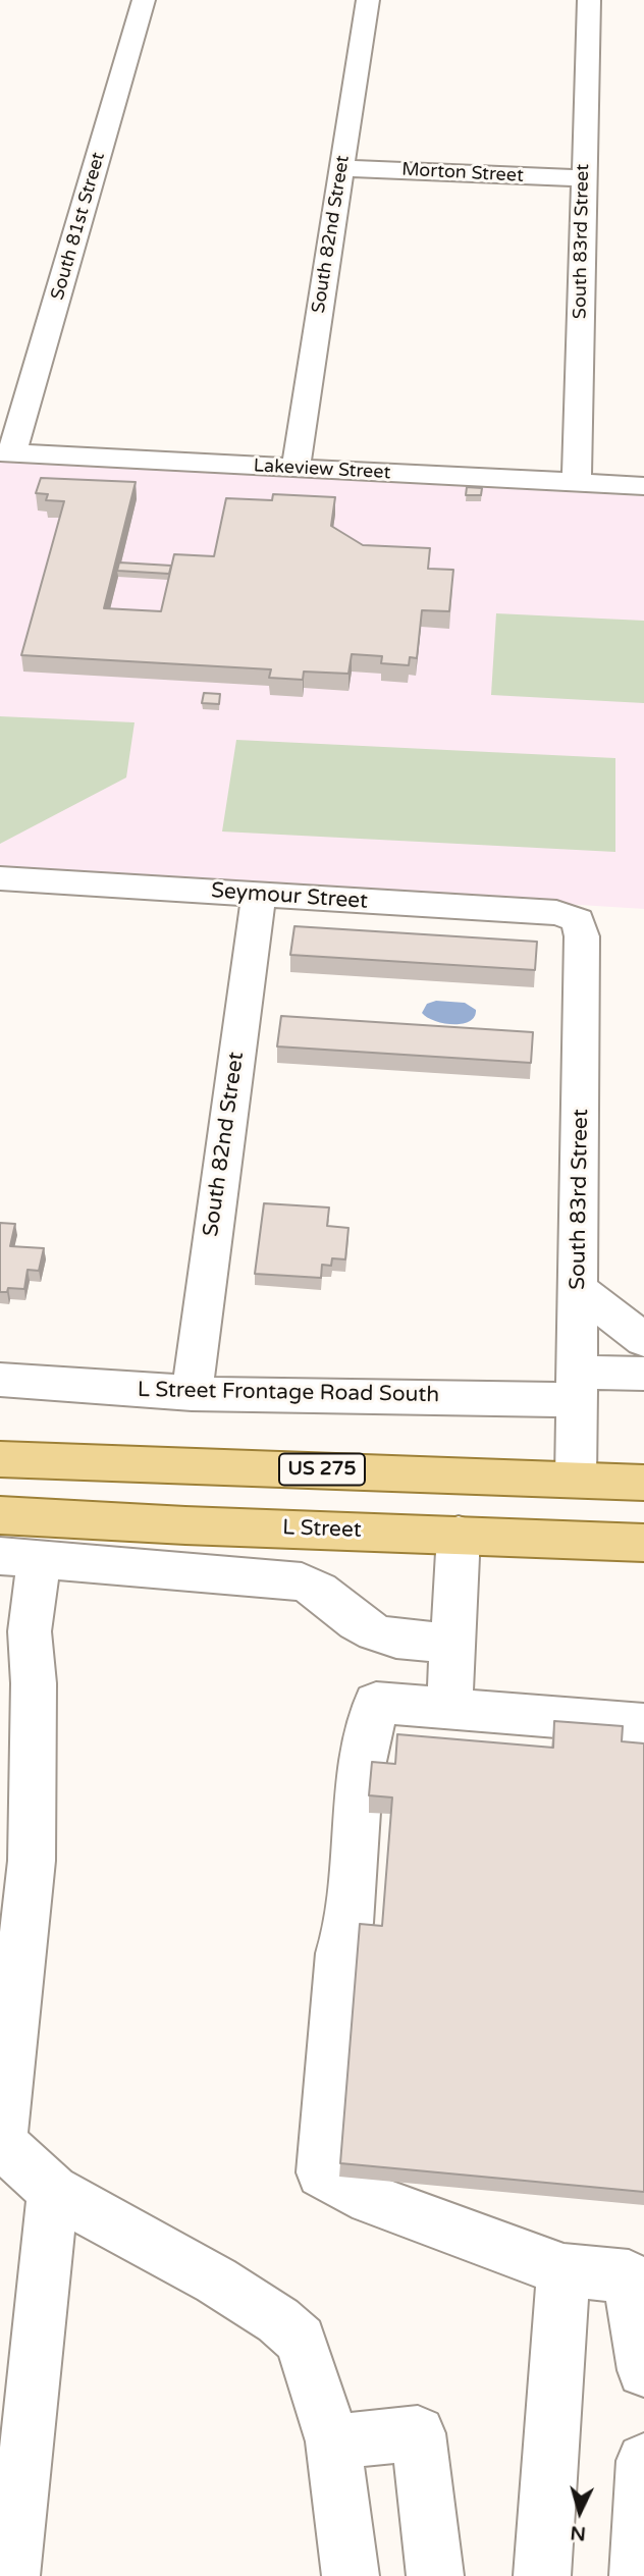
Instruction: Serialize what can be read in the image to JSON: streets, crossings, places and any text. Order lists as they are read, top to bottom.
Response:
{
  "streets": {
    "main road": ["US 275", "L Street"],
    "street": [
      "Morton Street",
      "South 81st Street",
      "South 82nd Street",
      "South 83rd Street",
      "Lakeview Street",
      "Seymour Street",
      "L Street Frontage Road South"
    ]
  },
  "crossings": [
    ["Morton Street", "South 82nd Street"],
    ["Morton Street", "South 83rd Street"],
    ["South 81st Street", "Lakeview Street"],
    ["South 82nd Street", "Lakeview Street"],
    ["South 82nd Street", "Seymour Street"],
    ["South 82nd Street", "L Street Frontage Road South"],
    ["South 83rd Street", "Lakeview Street"],
    ["South 83rd Street", "Seymour Street"],
    ["South 83rd Street", "L Street Frontage Road South"],
    ["South 83rd Street", "US 275"]
  ],
  "north": "bottom"
}
